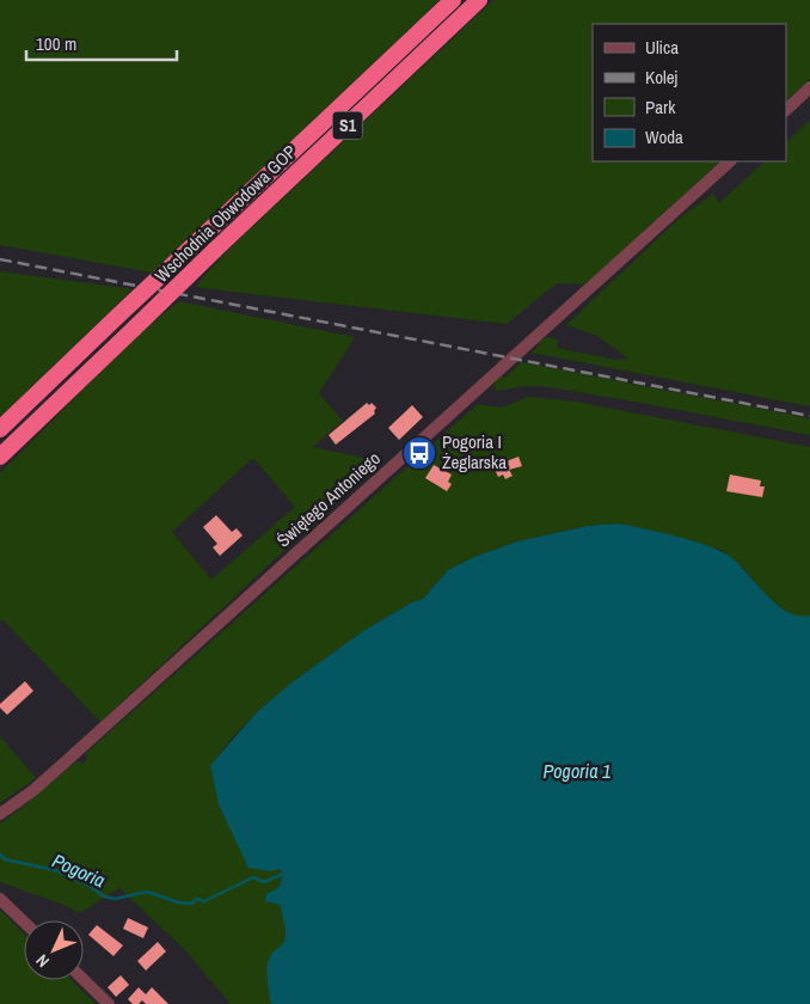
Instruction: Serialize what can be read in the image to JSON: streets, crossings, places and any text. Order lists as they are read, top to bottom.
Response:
{
  "streets": {
    "highway": ["S1", "Wschodnia Obwodowa GOP"],
    "street": ["Świętego Antoniego"]
  },
  "water": ["Pogoria 1", "Pogoria"],
  "places": {
    "bus stop": ["Pogoria I Żeglarska"]
  },
  "legend": [
    "Ulica",
    "Kolej",
    "Park",
    "Woda"
  ],
  "scale_bar": "100 m",
  "north": "bottom left"
}
